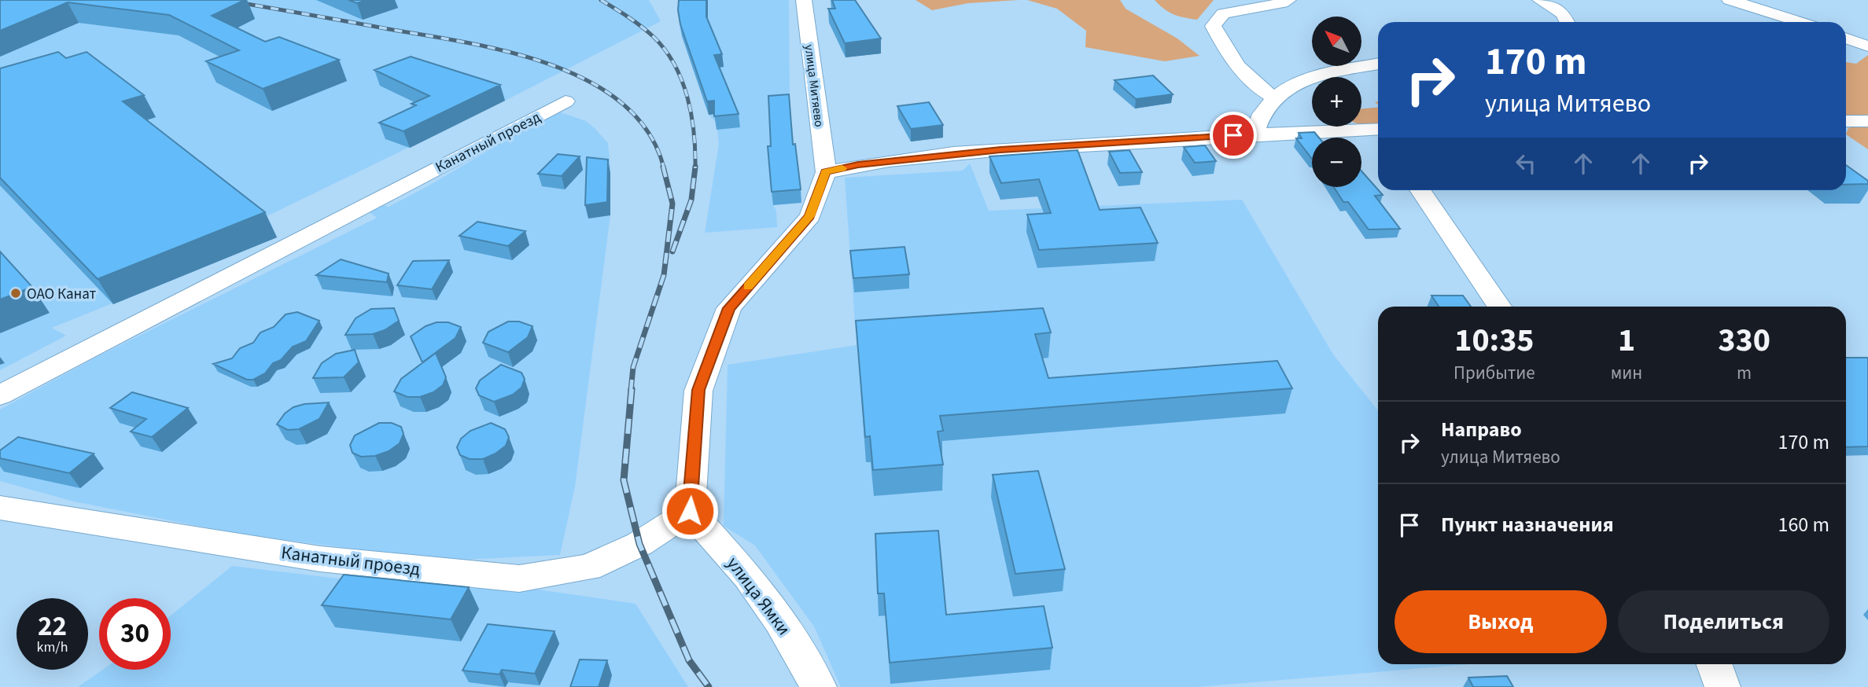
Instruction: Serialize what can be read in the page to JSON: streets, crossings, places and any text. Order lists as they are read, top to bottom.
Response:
{
  "streets": {
    "street": ["улица Митяево", "Канатный проезд", "улица Ямки"]
  },
  "crossings": [
    ["улица Митяево", "Канатный проезд"],
    ["улица Митяево", "улица Ямки"],
    ["Канатный проезд", "улица Ямки"]
  ],
  "places": ["ОАО Канат"],
  "north": "top left",
  "page": {
    "map_buttons": ["+", "−"],
    "turn": ["170 m", "улица Митяево"],
    "eta": [
      "10:35",
      "Прибытие",
      "1",
      "мин",
      "330",
      "m"
    ],
    "list": [
      {
        "name": "Направо",
        "note": "улица Митяево",
        "value": "170 m"
      },
      {
        "name": "Пункт назначения",
        "value": "160 m"
      }
    ],
    "buttons": ["Выход", "Поделиться"],
    "speed": "22 km/h",
    "limit": "30"
  }
}
